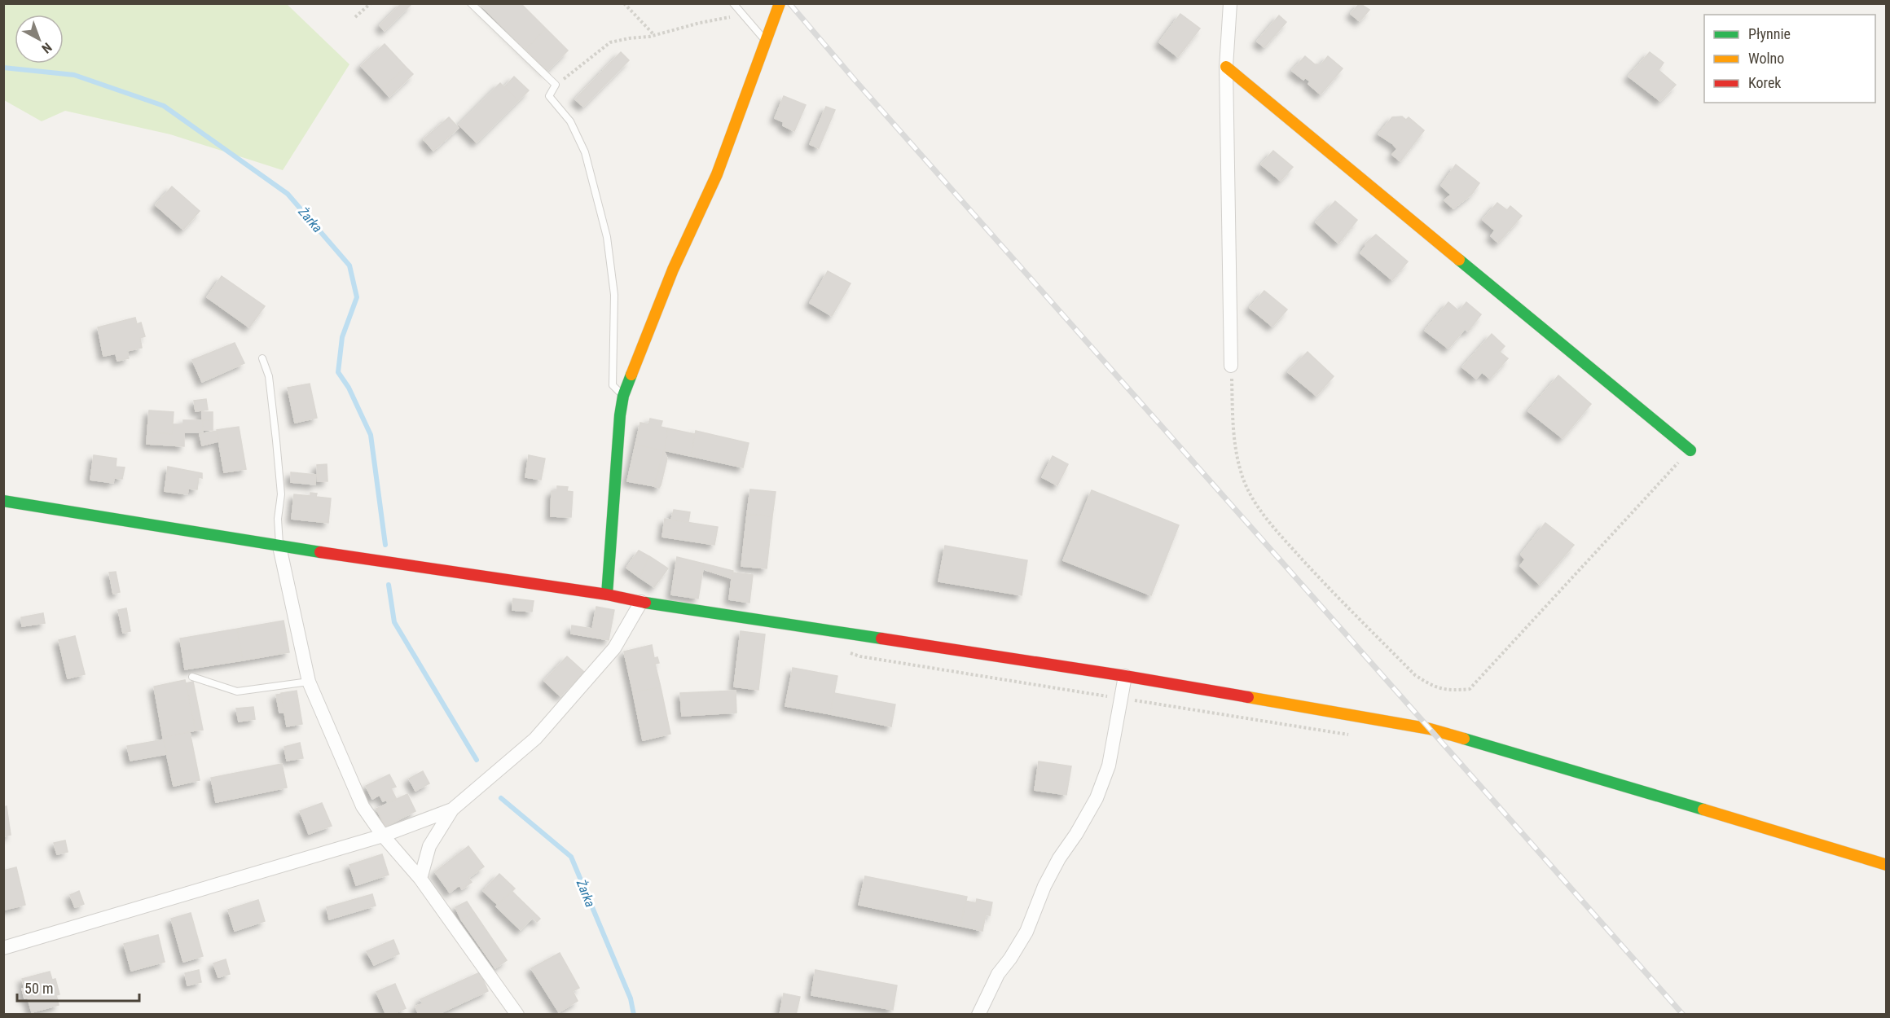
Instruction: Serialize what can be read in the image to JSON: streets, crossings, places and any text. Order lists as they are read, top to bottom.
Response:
{
  "water": ["Żarka"],
  "legend": ["Płynnie", "Wolno", "Korek"],
  "scale_bar": "50 m",
  "north": "bottom right"
}
